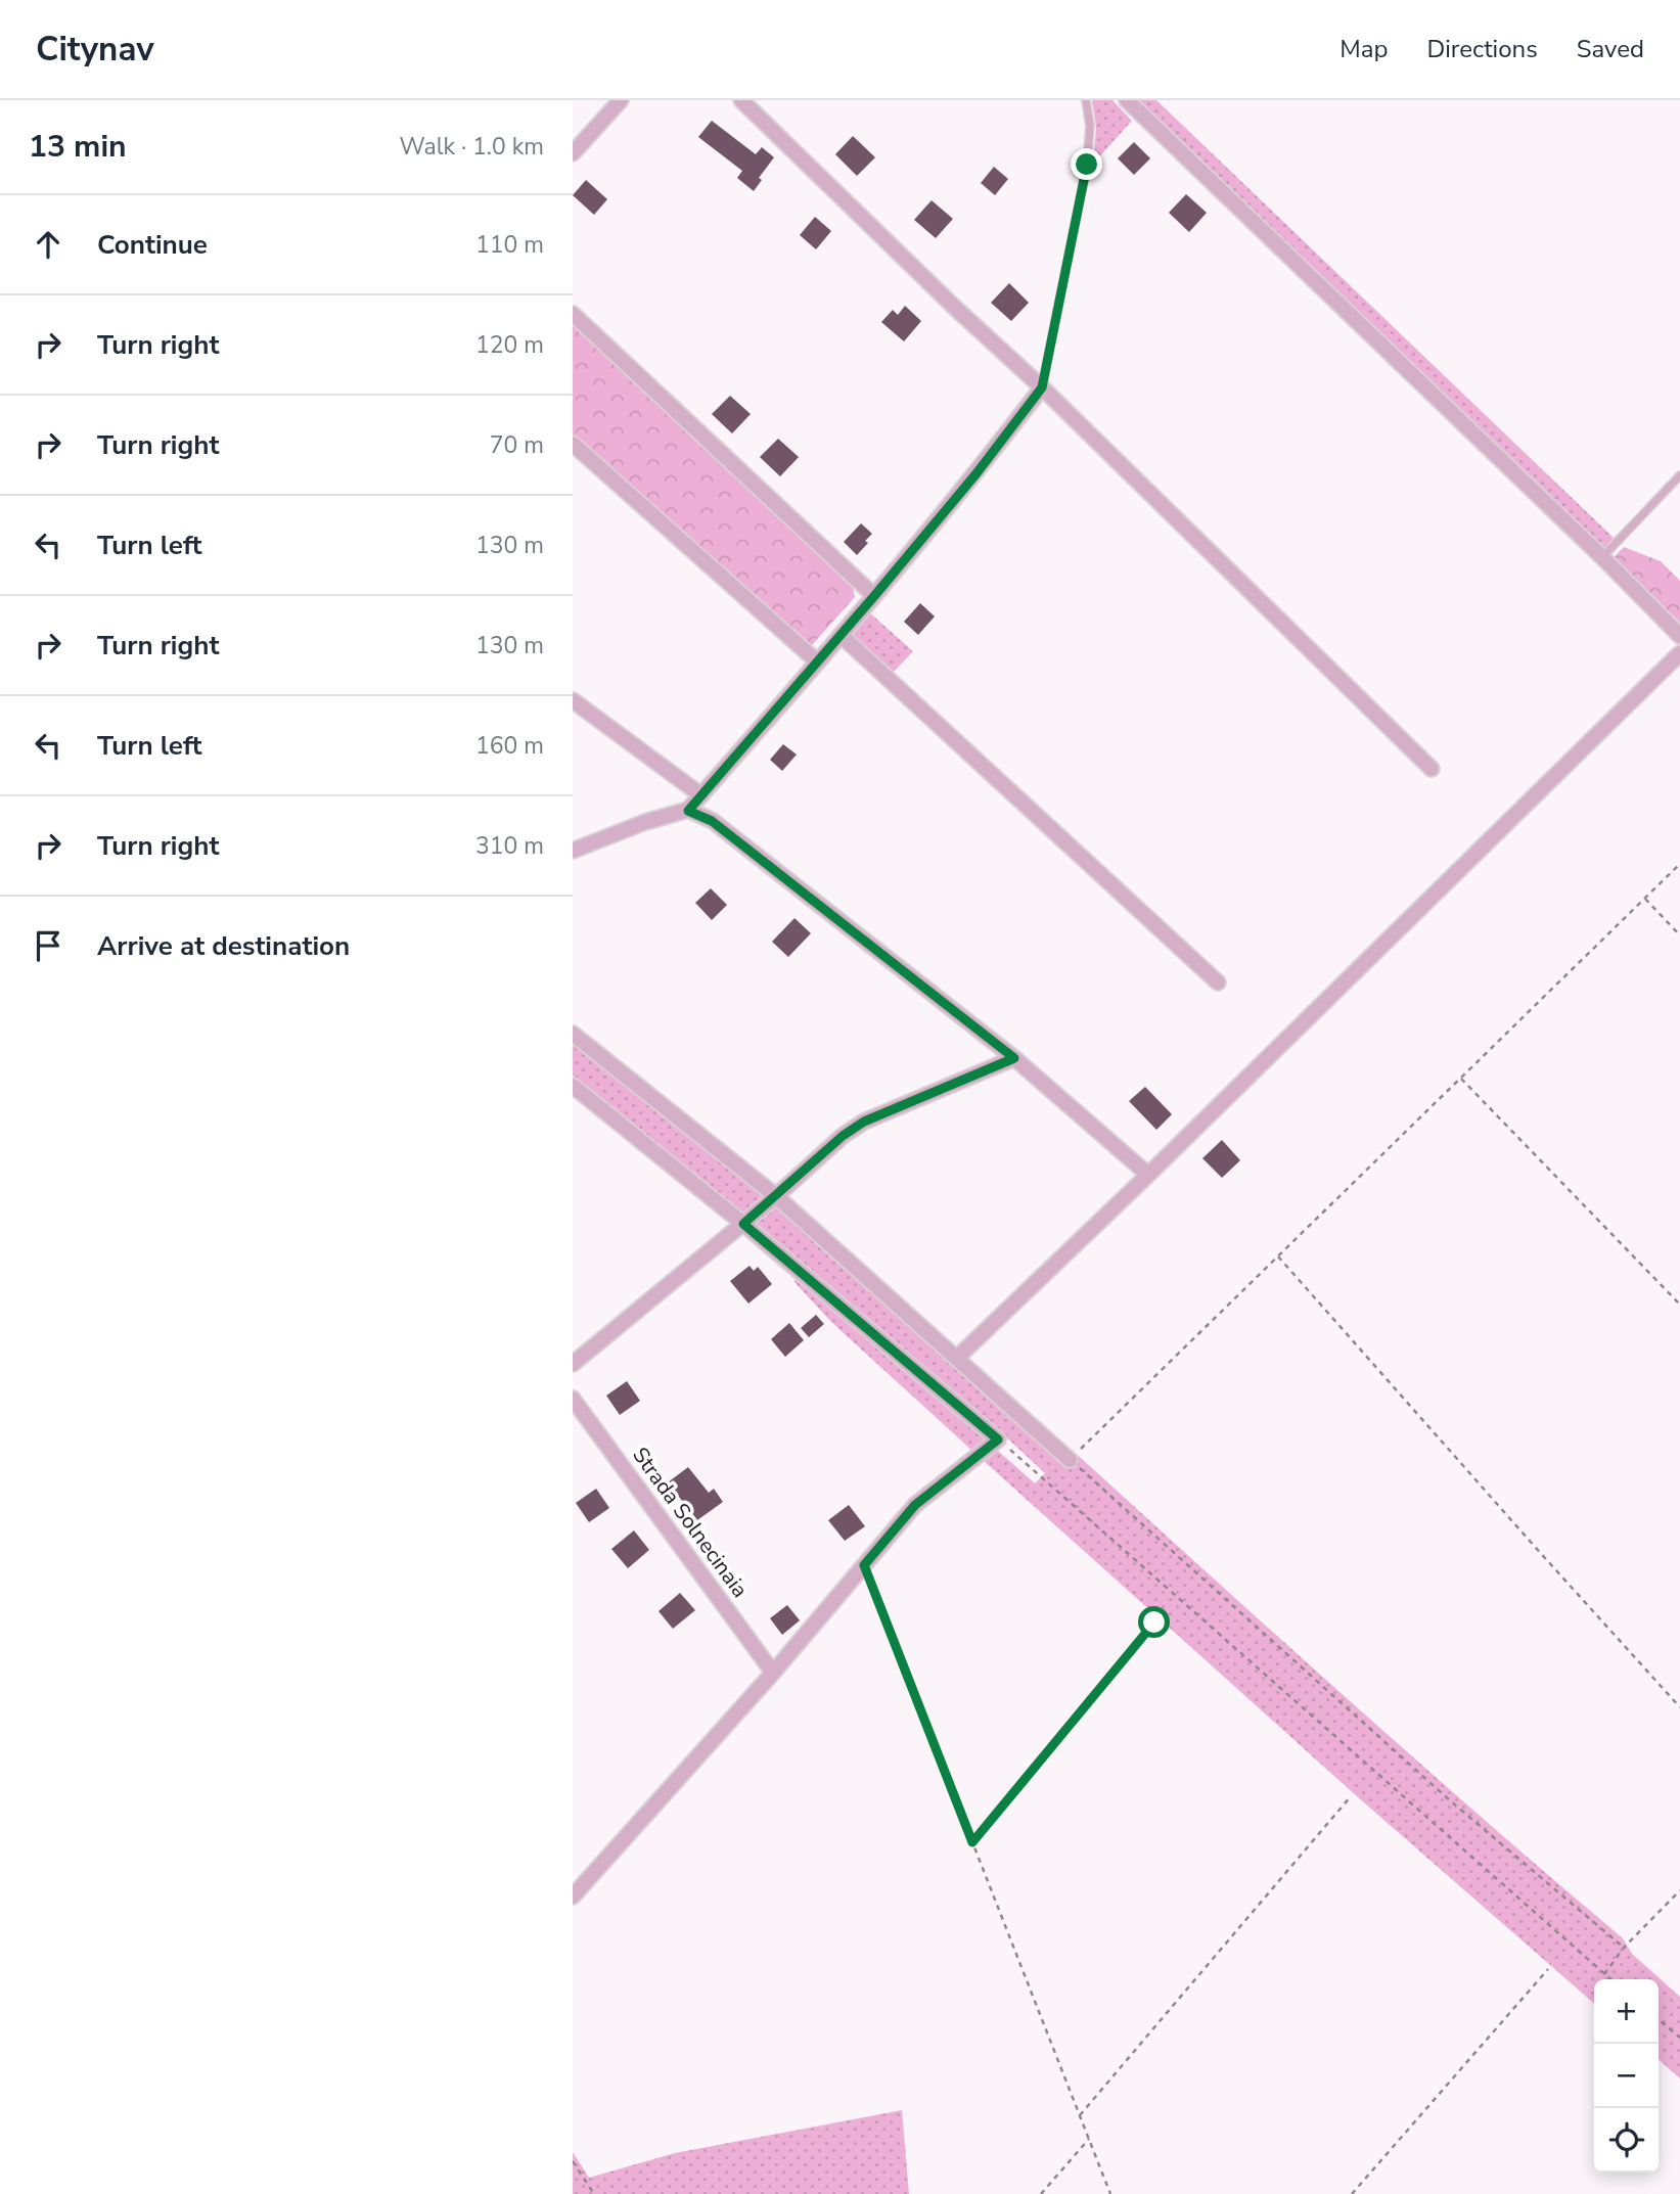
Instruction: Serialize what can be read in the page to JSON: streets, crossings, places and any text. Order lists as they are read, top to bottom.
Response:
{
  "streets": {
    "street": ["Strada Solnecinaia"]
  },
  "page": {
    "header": "Citynav",
    "nav": ["Map", "Directions", "Saved"],
    "heading": ["13 min", "Walk · 1.0 km"],
    "list": [
      ["Continue", "110 m"],
      ["Turn right", "120 m"],
      ["Turn right", "70 m"],
      ["Turn left", "130 m"],
      ["Turn right", "130 m"],
      ["Turn left", "160 m"],
      ["Turn right", "310 m"],
      "Arrive at destination"
    ],
    "map_buttons": ["+", "−"]
  }
}
